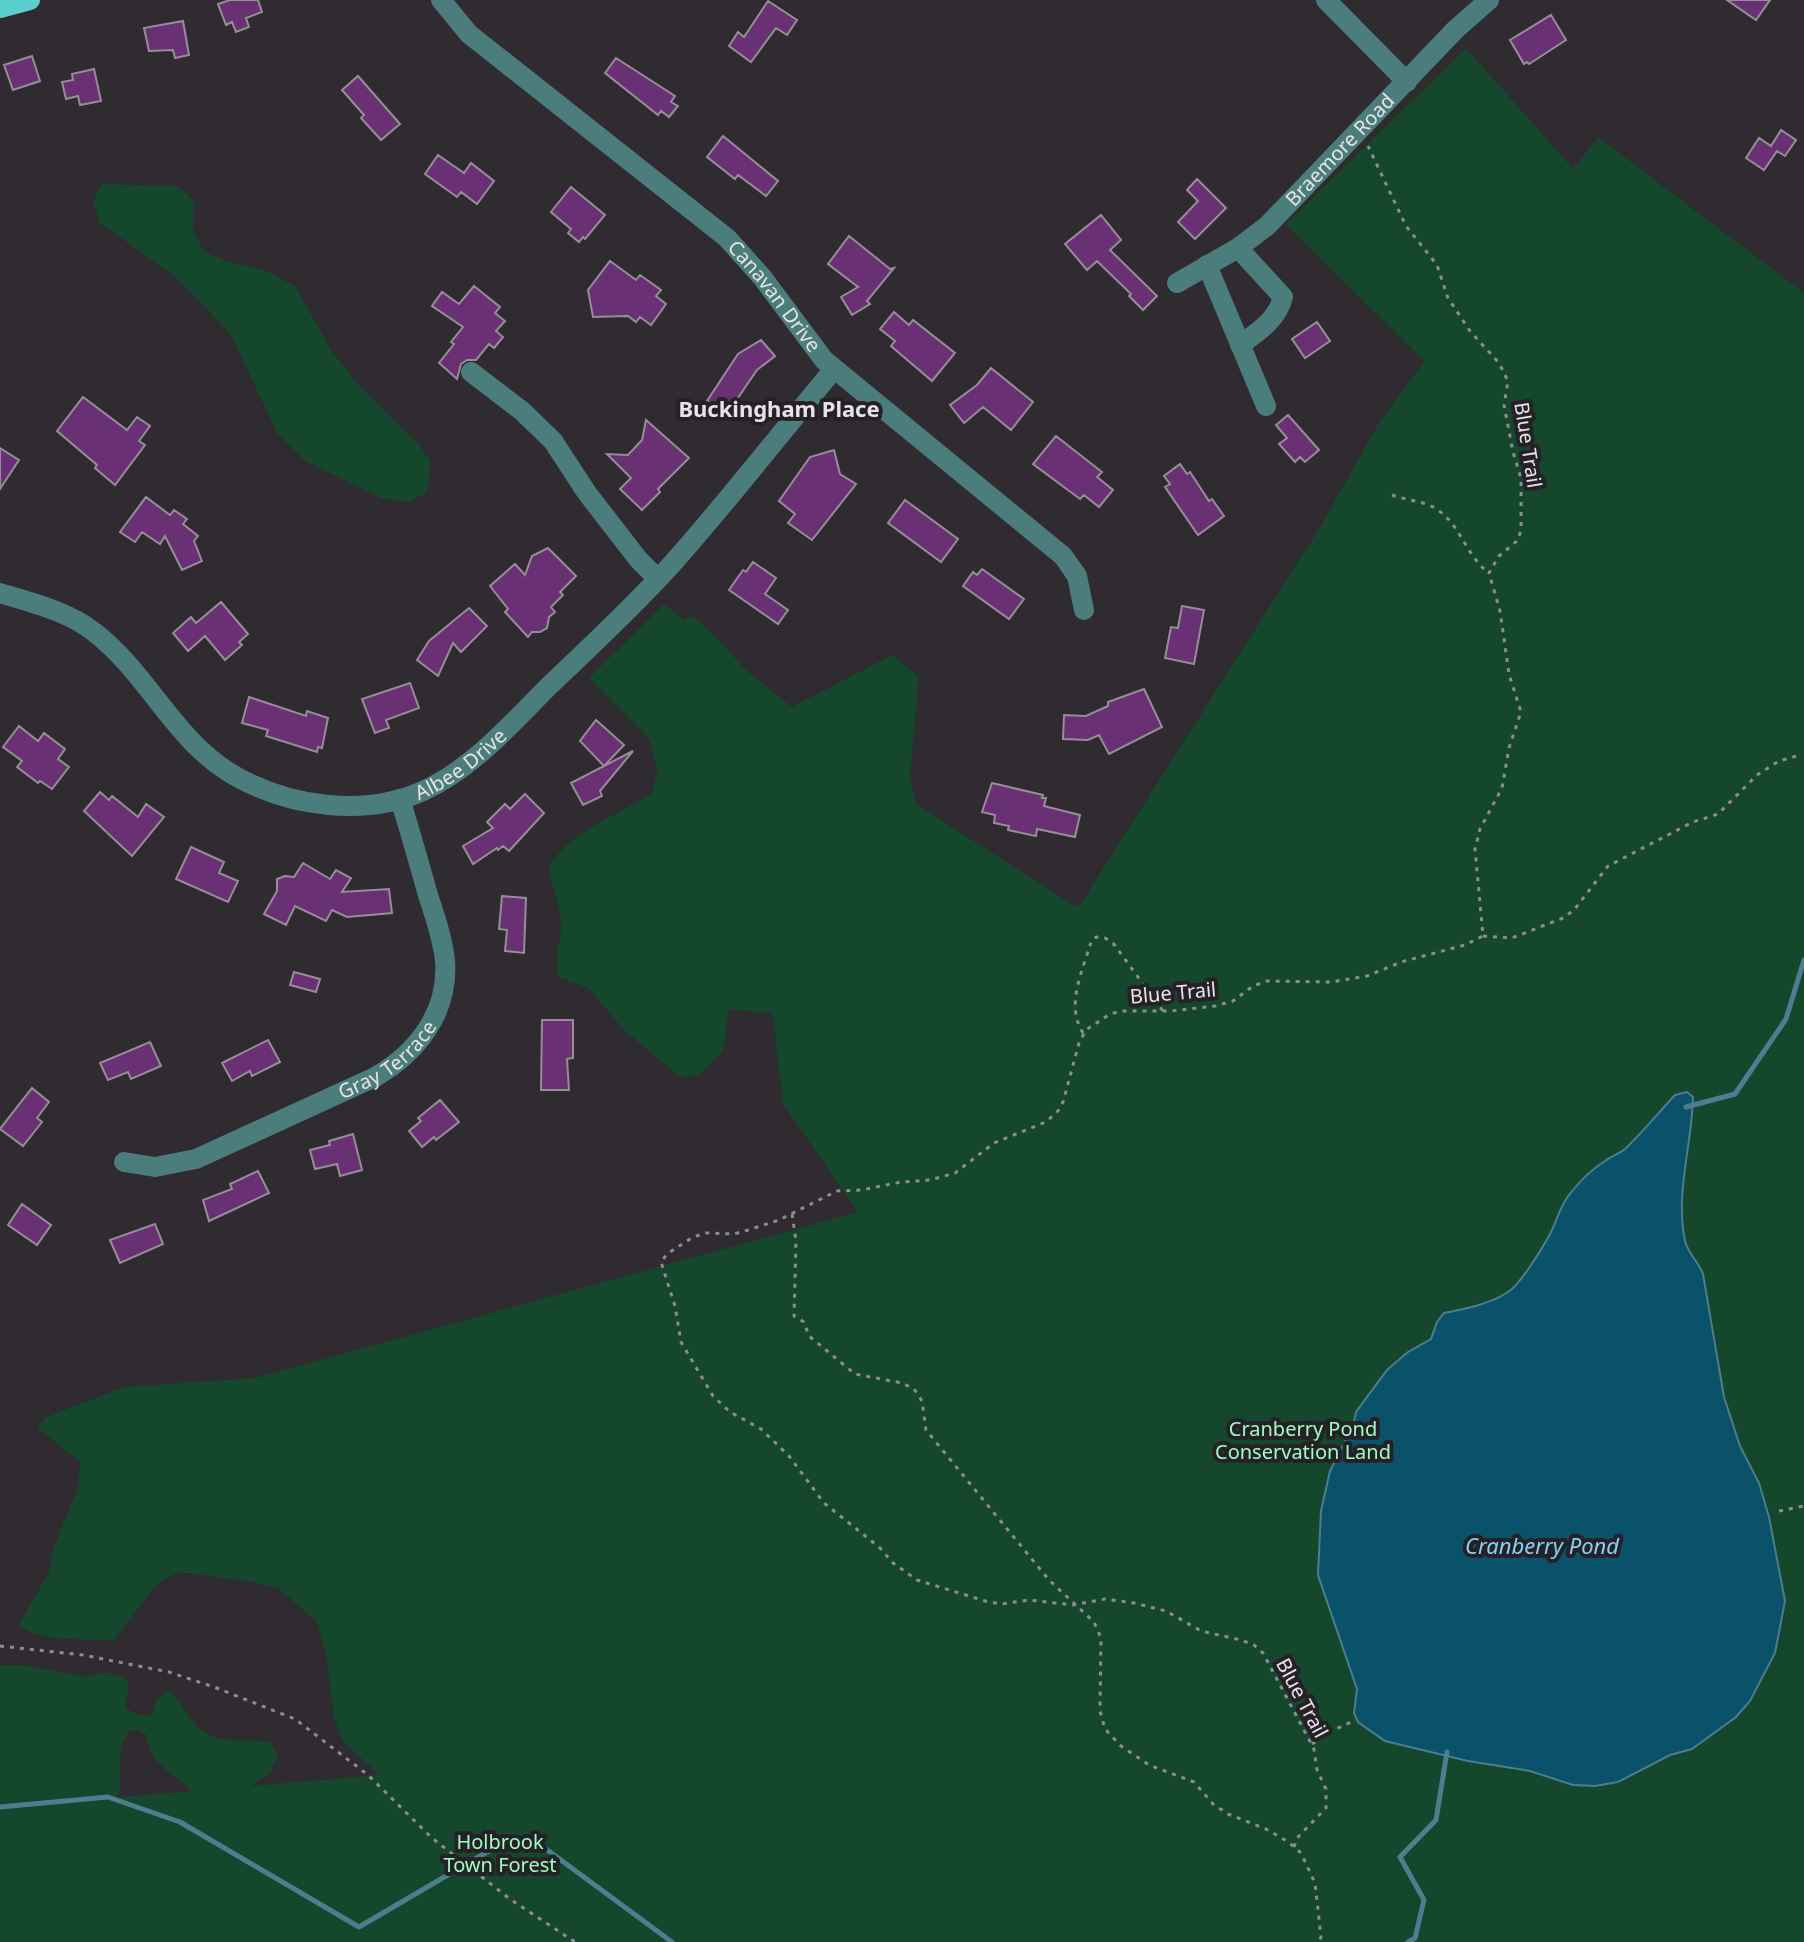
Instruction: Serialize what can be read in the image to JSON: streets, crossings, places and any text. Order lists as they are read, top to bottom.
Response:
{
  "streets": {
    "street": [
      "Braemore Road",
      "Canavan Drive",
      "Albee Drive",
      "Gray Terrace"
    ],
    "path": ["Blue Trail"]
  },
  "crossings": [
    ["Braemore Road", "Blue Trail"],
    ["Canavan Drive", "Albee Drive"],
    ["Albee Drive", "Gray Terrace"]
  ],
  "districts": ["Buckingham Place"],
  "water": ["Cranberry Pond"],
  "parks": ["Cranberry Pond Conservation Land", "Holbrook Town Forest"]
}
